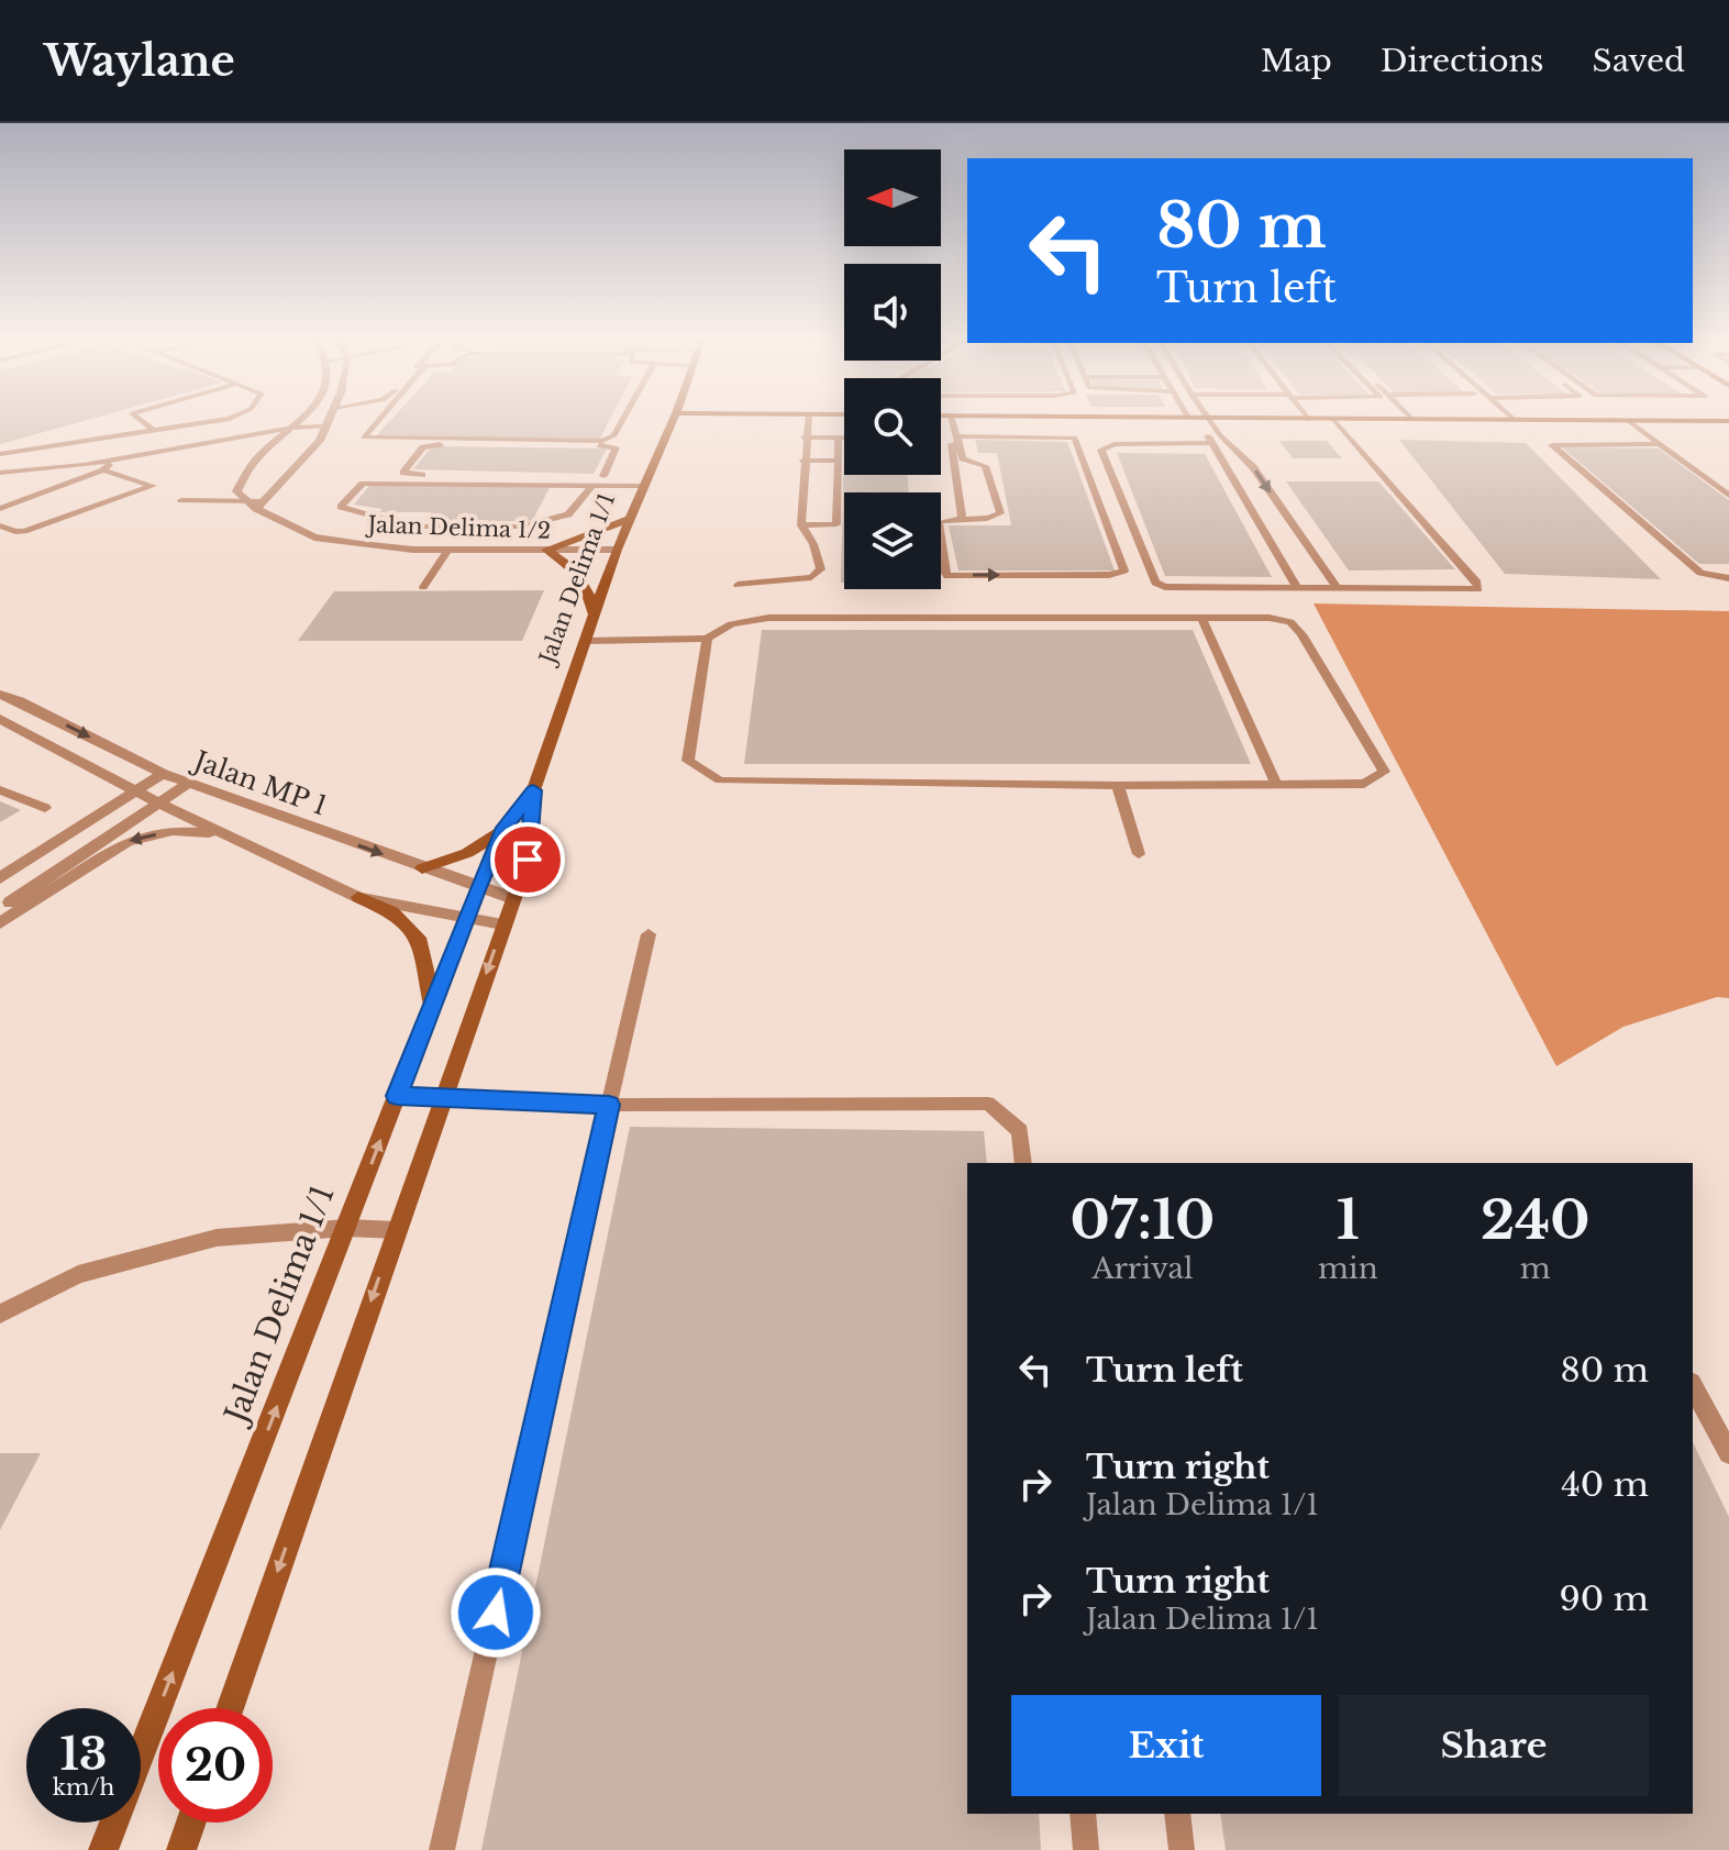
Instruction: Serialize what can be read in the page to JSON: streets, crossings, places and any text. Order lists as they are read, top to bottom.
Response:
{
  "streets": {
    "street": ["Jalan Delima 1/2", "Jalan Delima 1/1", "Jalan MP 1"]
  },
  "crossings": [
    ["Jalan Delima 1/2", "Jalan Delima 1/1"],
    ["Jalan Delima 1/1", "Jalan MP 1"]
  ],
  "north": "left",
  "page": {
    "header": "Waylane",
    "nav": ["Map", "Directions", "Saved"],
    "turn": ["80 m", "Turn left"],
    "eta": [
      "07:10",
      "Arrival",
      "1",
      "min",
      "240",
      "m"
    ],
    "list": [
      {
        "name": "Turn left",
        "value": "80 m"
      },
      {
        "name": "Turn right",
        "note": "Jalan Delima 1/1",
        "value": "40 m"
      },
      {
        "name": "Turn right",
        "note": "Jalan Delima 1/1",
        "value": "90 m"
      }
    ],
    "buttons": ["Exit", "Share"],
    "speed": "13 km/h",
    "limit": "20"
  }
}
